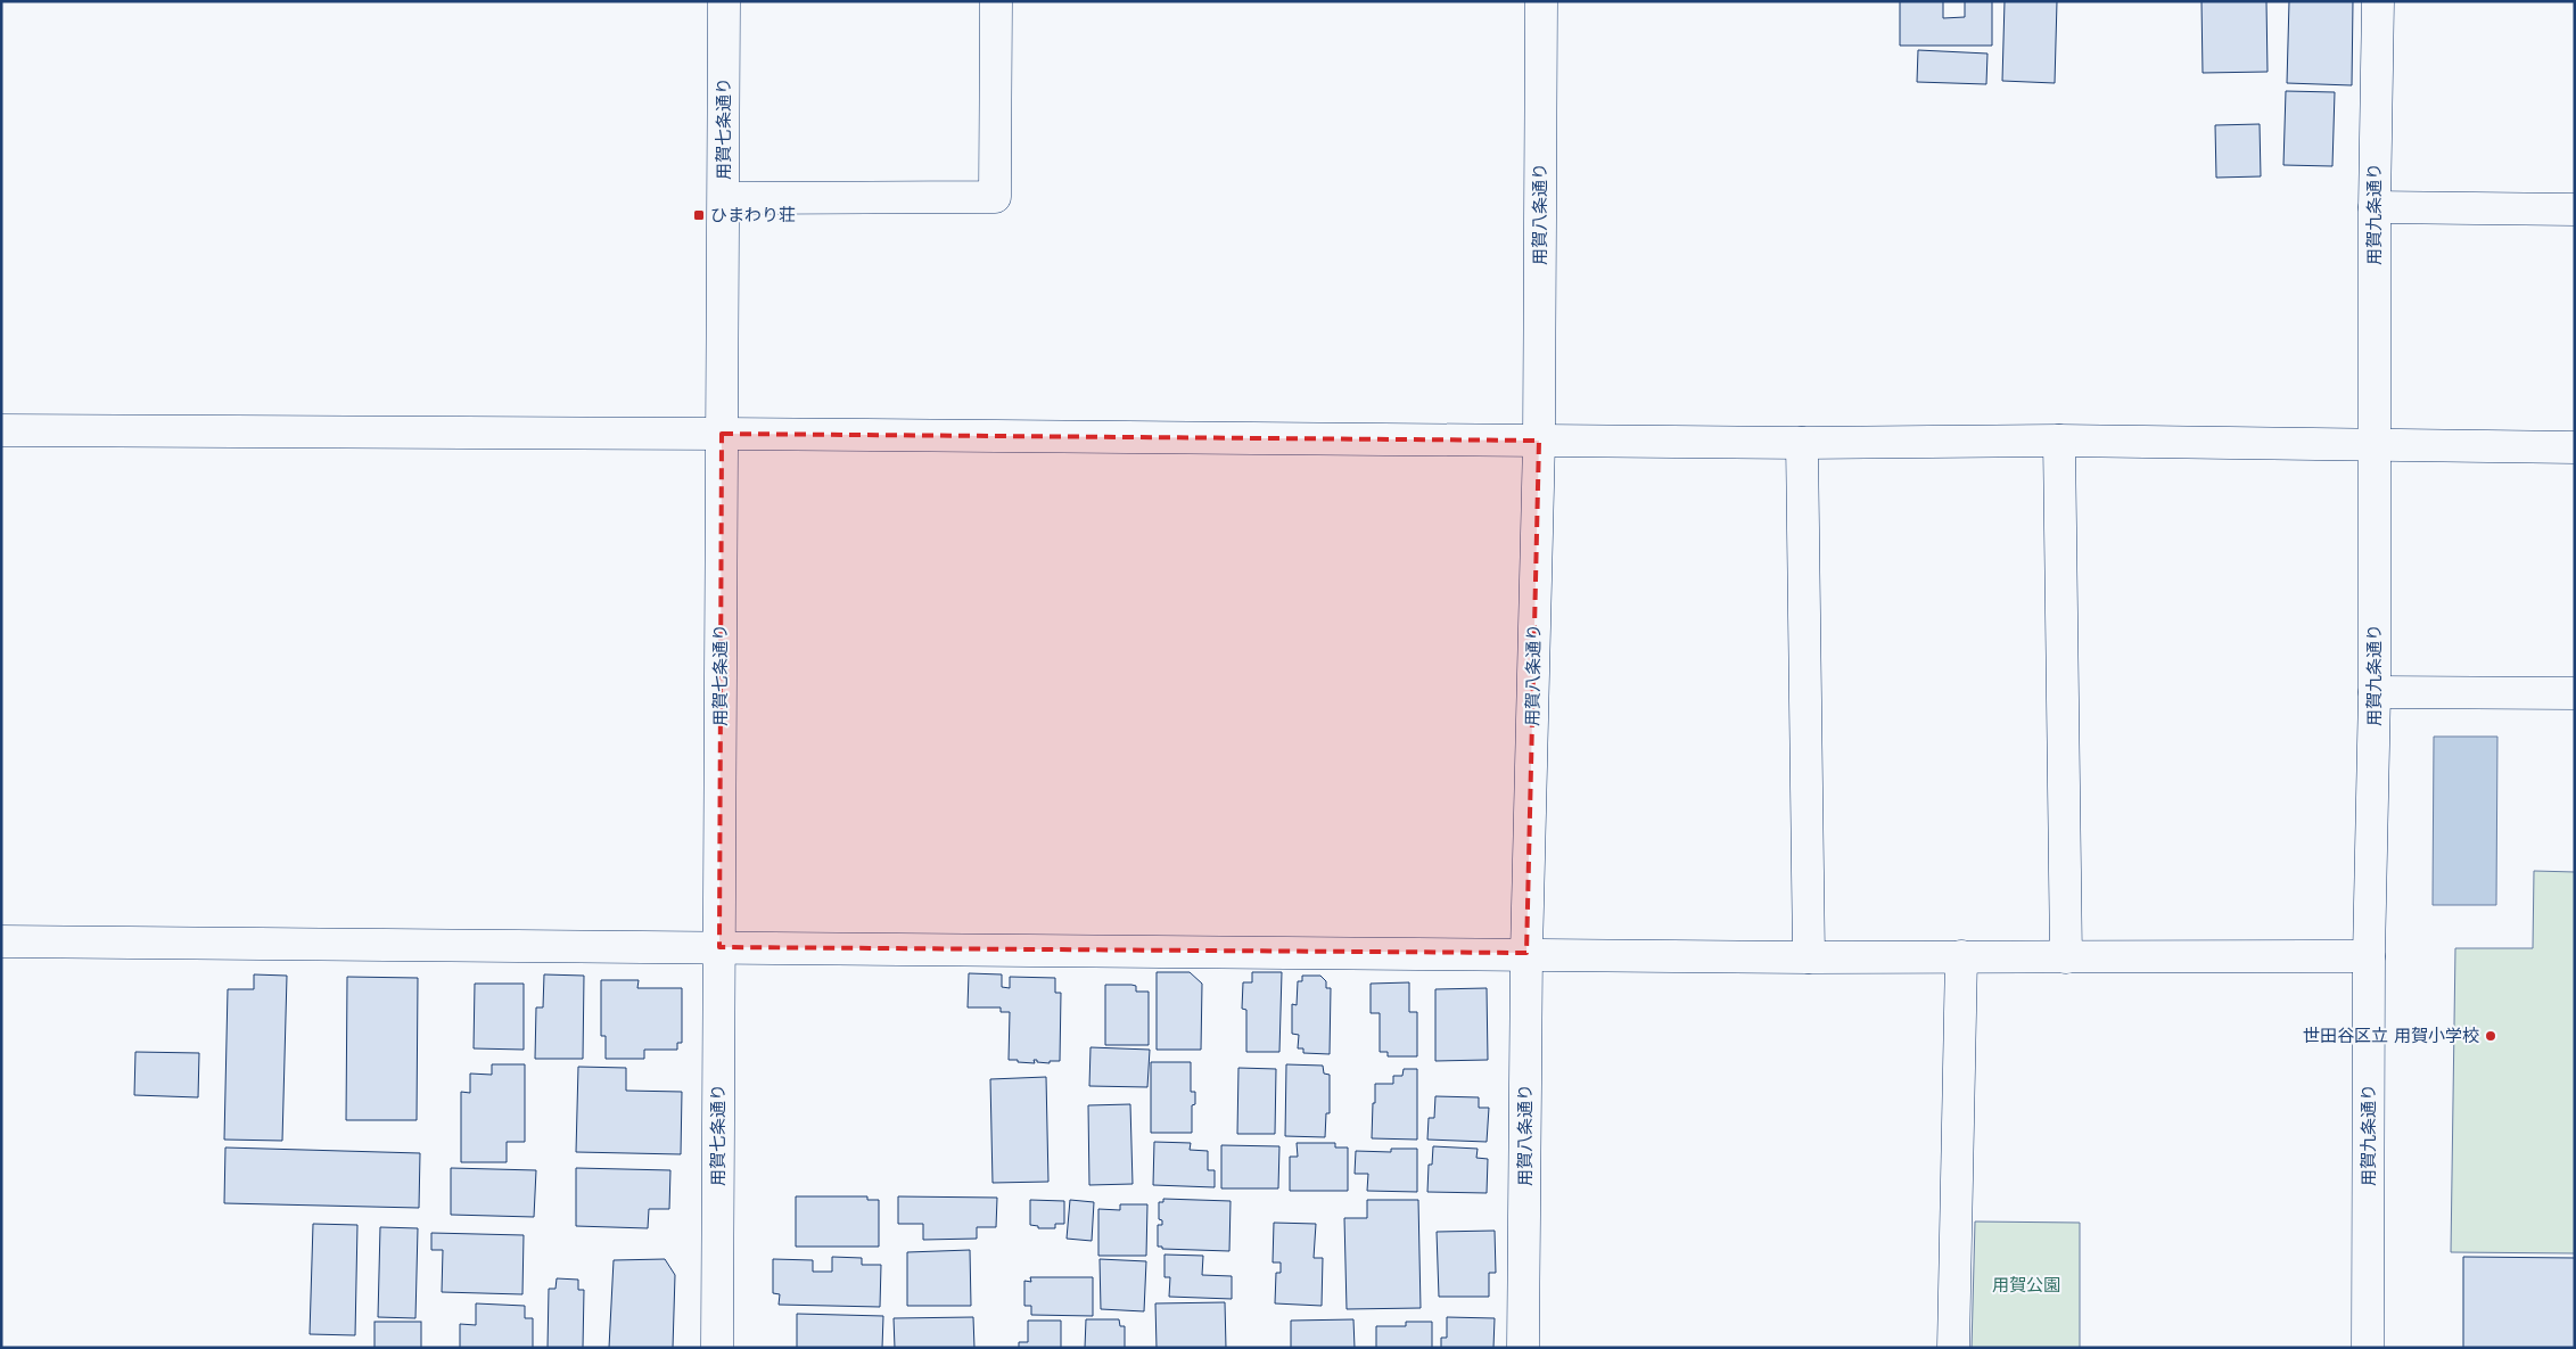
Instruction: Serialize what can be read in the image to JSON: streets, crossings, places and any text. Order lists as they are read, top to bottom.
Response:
{
  "streets": {
    "street": ["用賀七条通り", "用賀八条通り", "用賀九条通り"]
  },
  "parks": ["用賀公園"],
  "places": {
    "transit": ["ひまわり荘"],
    "other": ["世田谷区立 用賀小学校"]
  }
}
